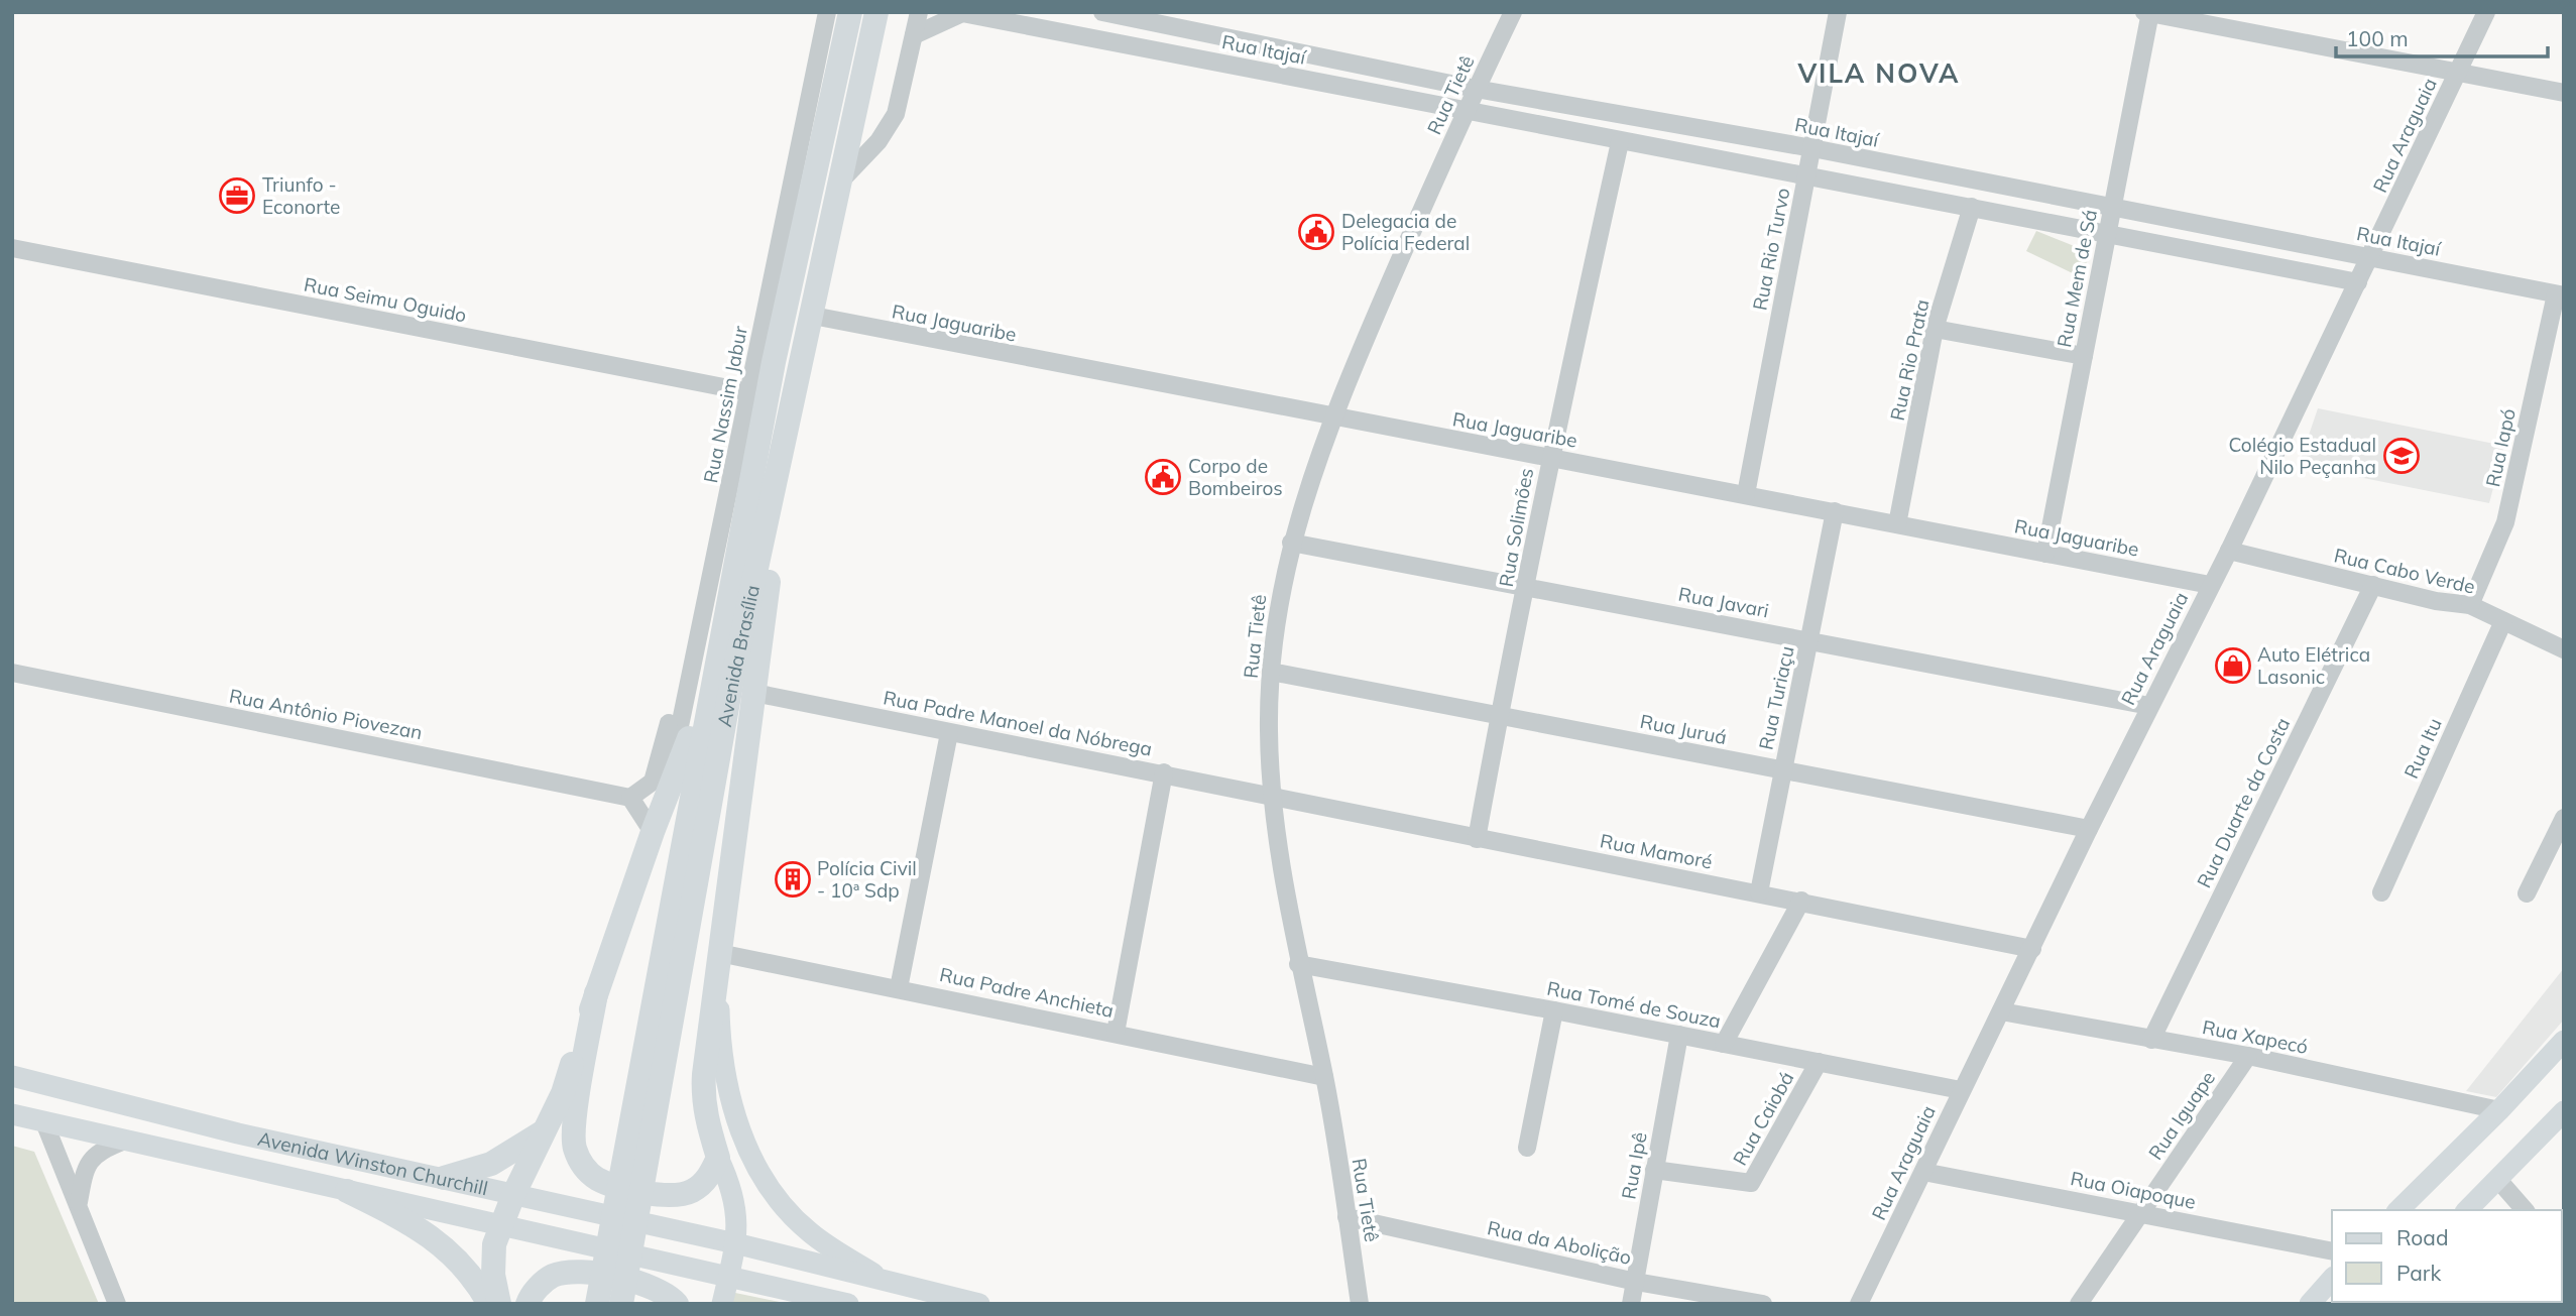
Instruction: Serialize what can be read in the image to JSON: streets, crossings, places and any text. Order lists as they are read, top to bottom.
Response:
{
  "streets": {
    "highway": ["Avenida Brasília"],
    "main road": ["Avenida Winston Churchill"],
    "street": [
      "Rua Itajaí",
      "Rua Tietê",
      "Rua Araguaia",
      "Rua Rio Turvo",
      "Rua Mem de Sá",
      "Rua Seimu Oguido",
      "Rua Jaguaribe",
      "Rua Rio Prata",
      "Rua Nassim Jabur",
      "Rua Iapó",
      "Rua Solimões",
      "Rua Cabo Verde",
      "Rua Javari",
      "Rua Turiaçu",
      "Rua Antônio Piovezan",
      "Rua Padre Manoel da Nóbrega",
      "Rua Juruá",
      "Rua Itu",
      "Rua Duarte da Costa",
      "Rua Mamoré",
      "Rua Padre Anchieta",
      "Rua Tomé de Souza",
      "Rua Xapecó",
      "Rua Iguape",
      "Rua Caiobá",
      "Rua Ipê",
      "Rua Oiapoque",
      "Rua da Abolição"
    ]
  },
  "crossings": [
    ["Rua Itajaí", "Rua Tietê"],
    ["Rua Itajaí", "Rua Araguaia"],
    ["Rua Itajaí", "Rua Rio Turvo"],
    ["Rua Itajaí", "Rua Mem de Sá"],
    ["Rua Itajaí", "Rua Rio Prata"],
    ["Rua Itajaí", "Rua Iapó"],
    ["Rua Itajaí", "Rua Solimões"],
    ["Rua Tietê", "Rua Jaguaribe"],
    ["Rua Tietê", "Rua Javari"],
    ["Rua Tietê", "Rua Padre Manoel da Nóbrega"],
    ["Rua Tietê", "Rua Juruá"],
    ["Rua Tietê", "Rua Mamoré"],
    ["Rua Tietê", "Rua Padre Anchieta"],
    ["Rua Tietê", "Rua Tomé de Souza"],
    ["Rua Tietê", "Rua da Abolição"],
    ["Rua Araguaia", "Rua Jaguaribe"],
    ["Rua Araguaia", "Rua Cabo Verde"],
    ["Rua Araguaia", "Rua Javari"],
    ["Rua Araguaia", "Rua Juruá"],
    ["Rua Araguaia", "Rua Mamoré"],
    ["Rua Araguaia", "Rua Tomé de Souza"],
    ["Rua Araguaia", "Rua Xapecó"],
    ["Rua Araguaia", "Rua Oiapoque"],
    ["Rua Rio Turvo", "Rua Jaguaribe"],
    ["Rua Mem de Sá", "Rua Jaguaribe"],
    ["Rua Seimu Oguido", "Rua Nassim Jabur"],
    ["Rua Jaguaribe", "Rua Rio Prata"],
    ["Rua Jaguaribe", "Rua Solimões"],
    ["Rua Jaguaribe", "Avenida Brasília"],
    ["Rua Jaguaribe", "Rua Turiaçu"],
    ["Rua Iapó", "Rua Cabo Verde"],
    ["Rua Solimões", "Rua Javari"],
    ["Rua Solimões", "Rua Juruá"],
    ["Rua Solimões", "Rua Mamoré"],
    ["Rua Cabo Verde", "Rua Itu"],
    ["Rua Cabo Verde", "Rua Duarte da Costa"],
    ["Rua Javari", "Rua Turiaçu"],
    ["Rua Turiaçu", "Rua Juruá"],
    ["Rua Turiaçu", "Rua Mamoré"],
    ["Rua Padre Manoel da Nóbrega", "Rua Mamoré"],
    ["Rua Duarte da Costa", "Rua Xapecó"],
    ["Rua Tomé de Souza", "Rua Caiobá"],
    ["Rua Tomé de Souza", "Rua Ipê"],
    ["Rua Xapecó", "Rua Iguape"],
    ["Rua Iguape", "Rua Oiapoque"],
    ["Rua Caiobá", "Rua Ipê"],
    ["Rua Ipê", "Rua da Abolição"]
  ],
  "districts": ["VILA NOVA"],
  "places": {
    "office": ["Triunfo - Econorte"],
    "public building": ["Delegacia de Polícia Federal", "Corpo de Bombeiros"],
    "school or university": ["Colégio Estadual Nilo Peçanha"],
    "shop": ["Auto Elétrica Lasonic"],
    "building": ["Polícia Civil - 10ª Sdp"]
  },
  "legend": ["Road", "Park"],
  "scale_bar": "100 m"
}
